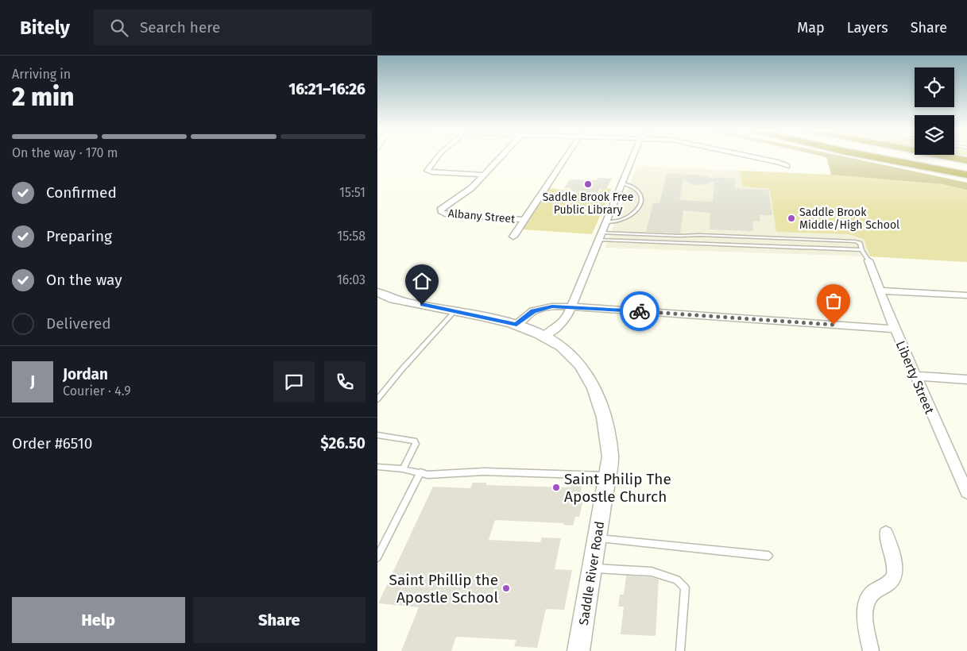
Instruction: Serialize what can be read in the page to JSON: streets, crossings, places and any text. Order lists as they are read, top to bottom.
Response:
{
  "streets": {
    "street": ["Albany Street", "Liberty Street", "Saddle River Road"]
  },
  "places": [
    "Saddle Brook Free Public Library",
    "Saddle Brook Middle/High School",
    "Saint Philip The Apostle Church",
    "Saint Phillip the Apostle School"
  ],
  "page": {
    "header": "Bitely",
    "search": "Search here",
    "nav": ["Map", "Layers", "Share"],
    "heading": ["2 min", "Arriving in", "16:21–16:26"],
    "panel": [
      "Jordan",
      "Courier · 4.9",
      "Order #6510",
      "$26.50"
    ],
    "bar": "On the way · 170 m",
    "list": [
      ["Confirmed", "15:51"],
      ["Preparing", "15:58"],
      ["On the way", "16:03"],
      "Delivered"
    ],
    "round": "J",
    "buttons": ["Help", "Share"]
  }
}
